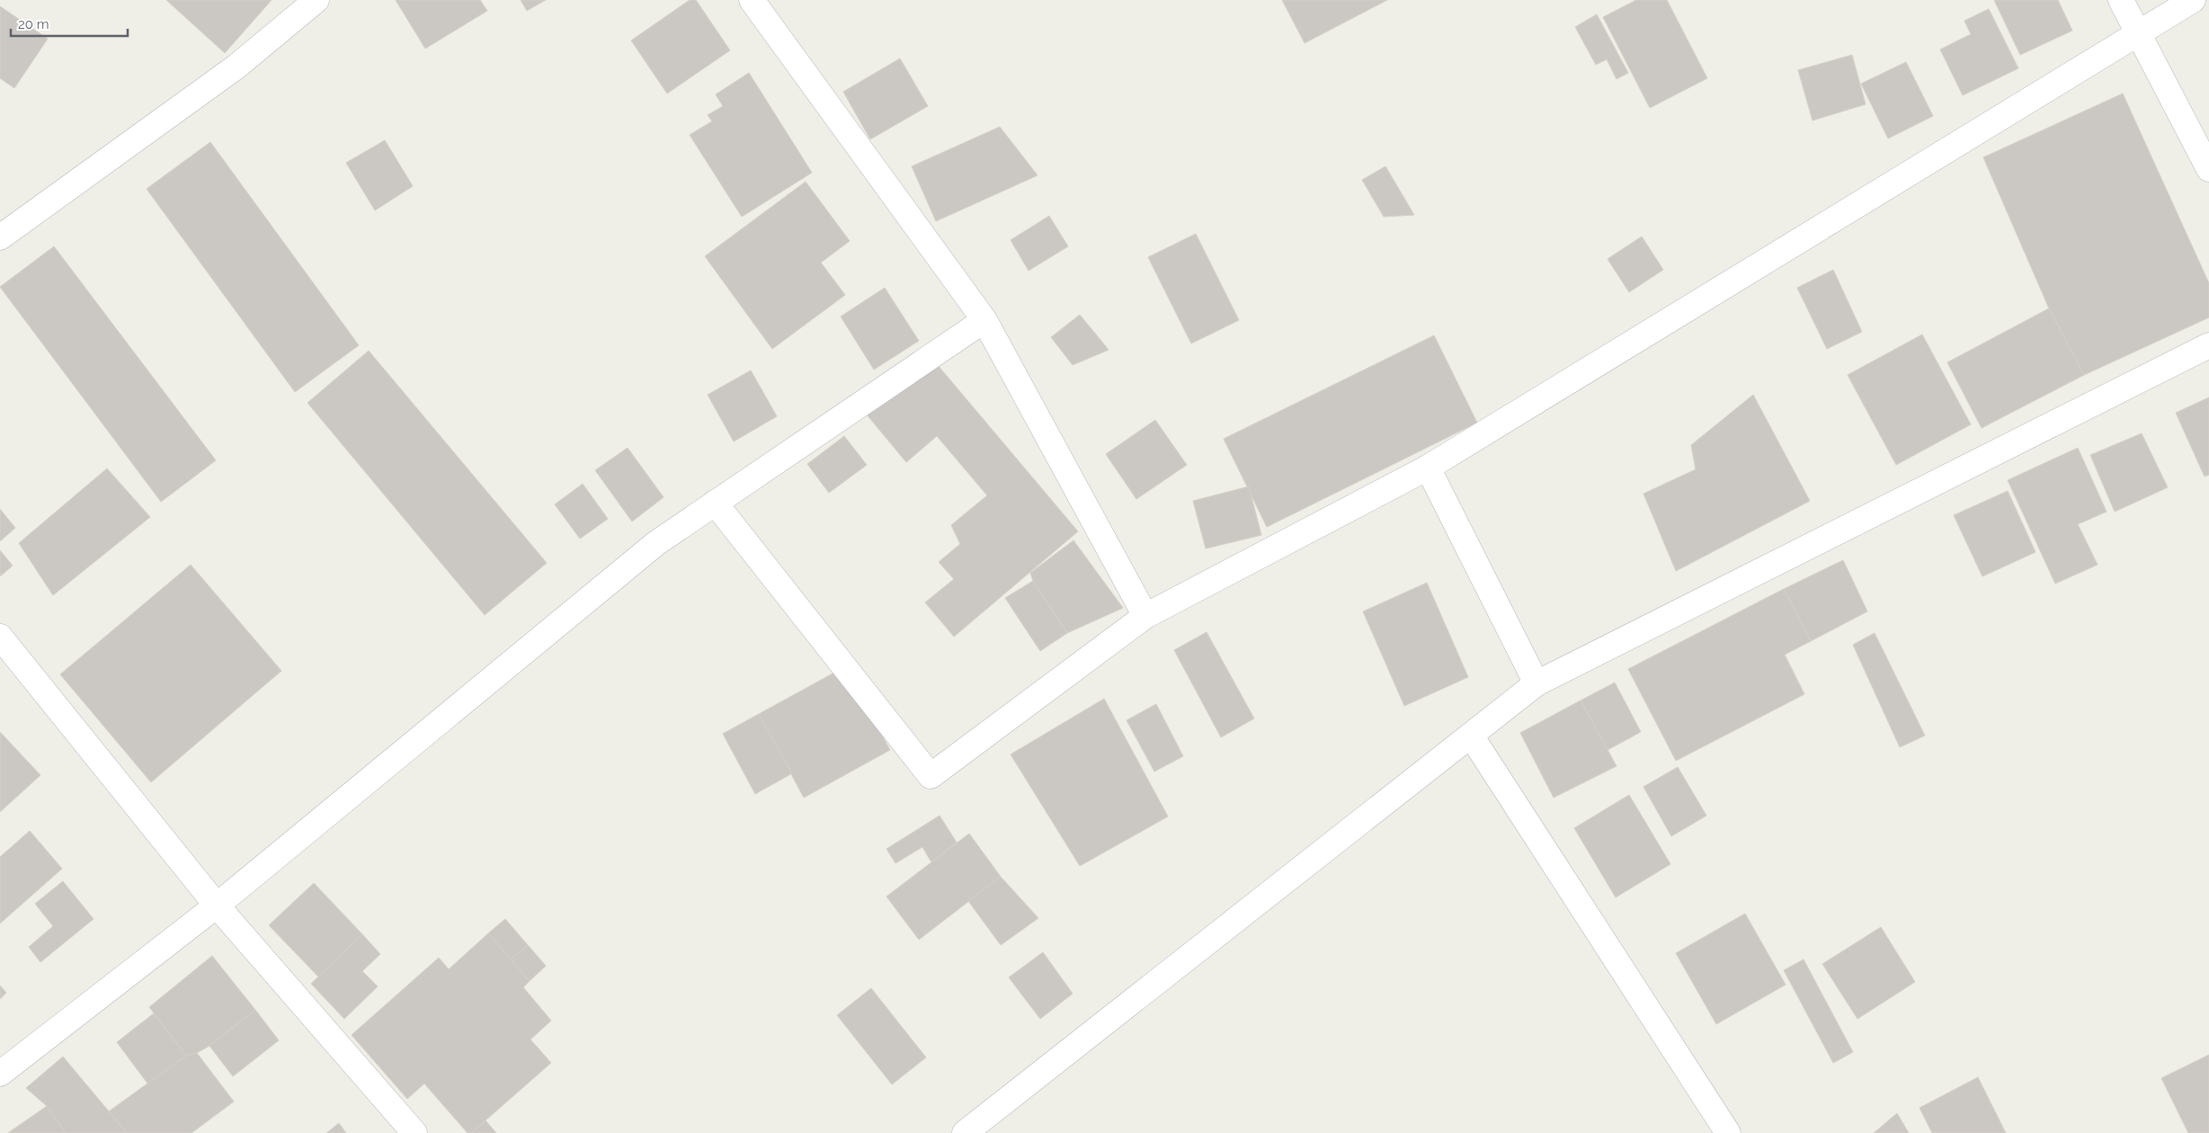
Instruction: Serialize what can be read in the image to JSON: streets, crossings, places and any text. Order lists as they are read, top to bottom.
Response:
{
  "scale_bar": "20 m"
}
